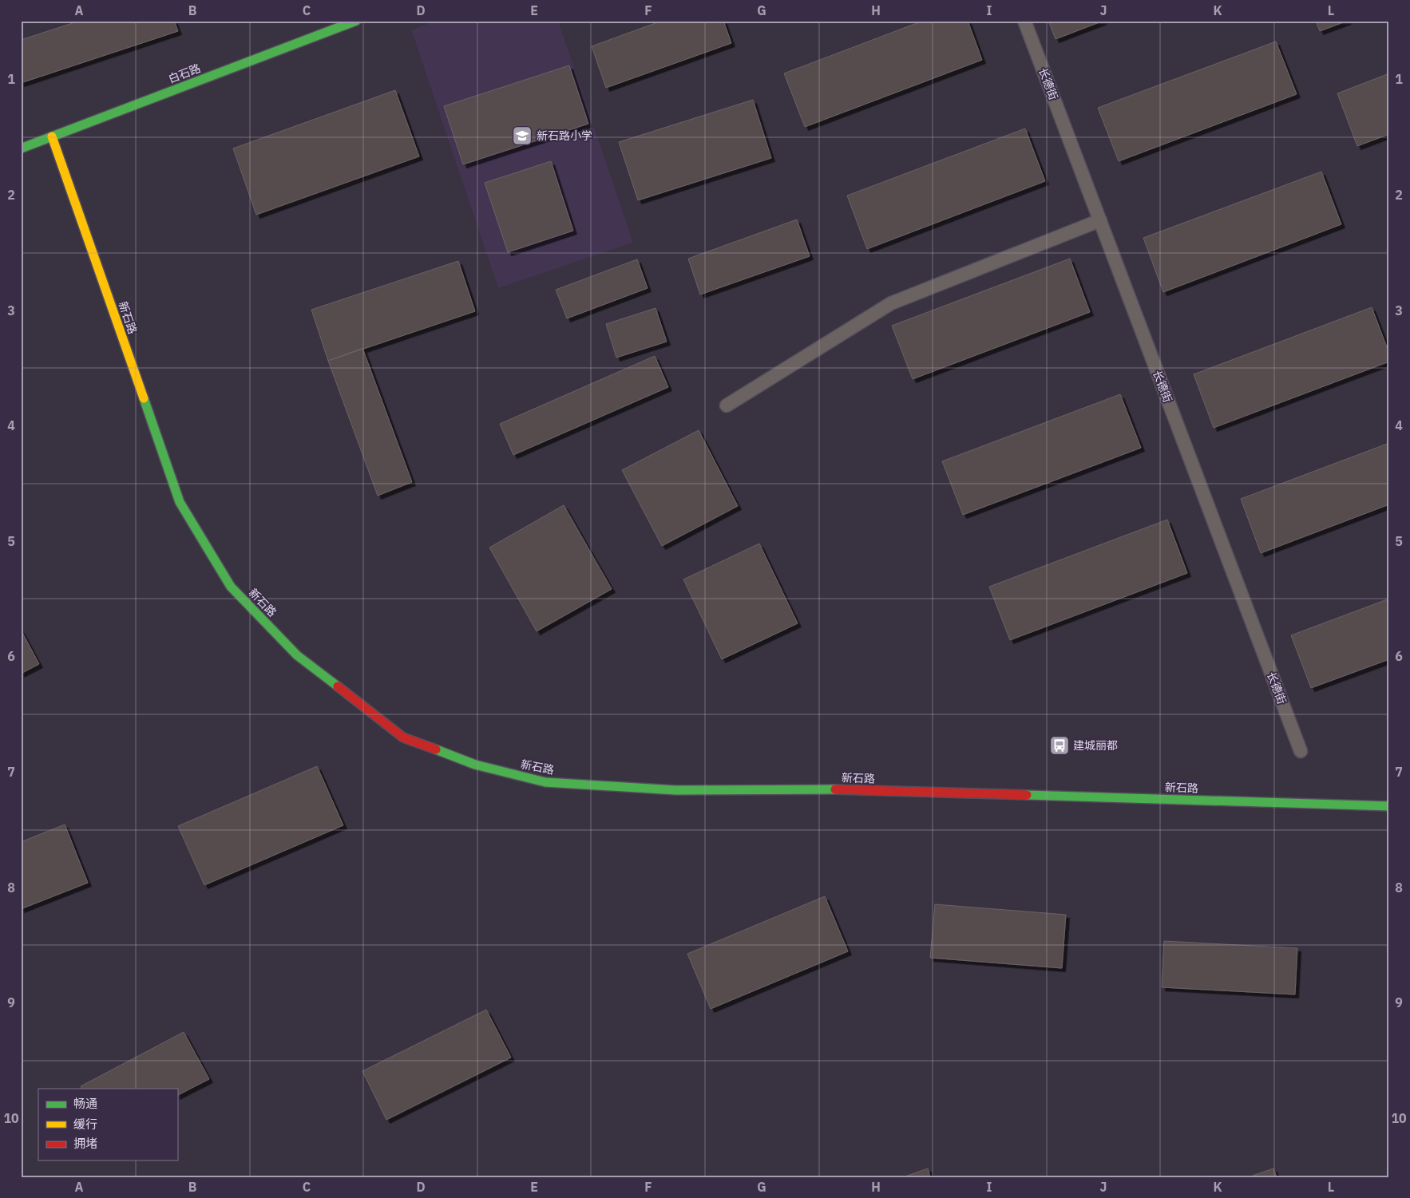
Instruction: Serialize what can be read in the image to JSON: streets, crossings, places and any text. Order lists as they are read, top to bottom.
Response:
{
  "streets": {
    "street": ["白石路", "新石路"],
    "lane": ["长德街"]
  },
  "crossings": [
    ["白石路", "新石路"]
  ],
  "places": {
    "school or university": ["新石路小学"],
    "bus stop": ["建城丽都"]
  },
  "legend": ["畅通", "缓行", "拥堵"],
  "grid": {
    "columns": [
      "A",
      "B",
      "C",
      "D",
      "E",
      "F",
      "G",
      "H",
      "I",
      "J",
      "K",
      "L"
    ],
    "rows": [
      "1",
      "2",
      "3",
      "4",
      "5",
      "6",
      "7",
      "8",
      "9",
      "10"
    ]
  }
}
